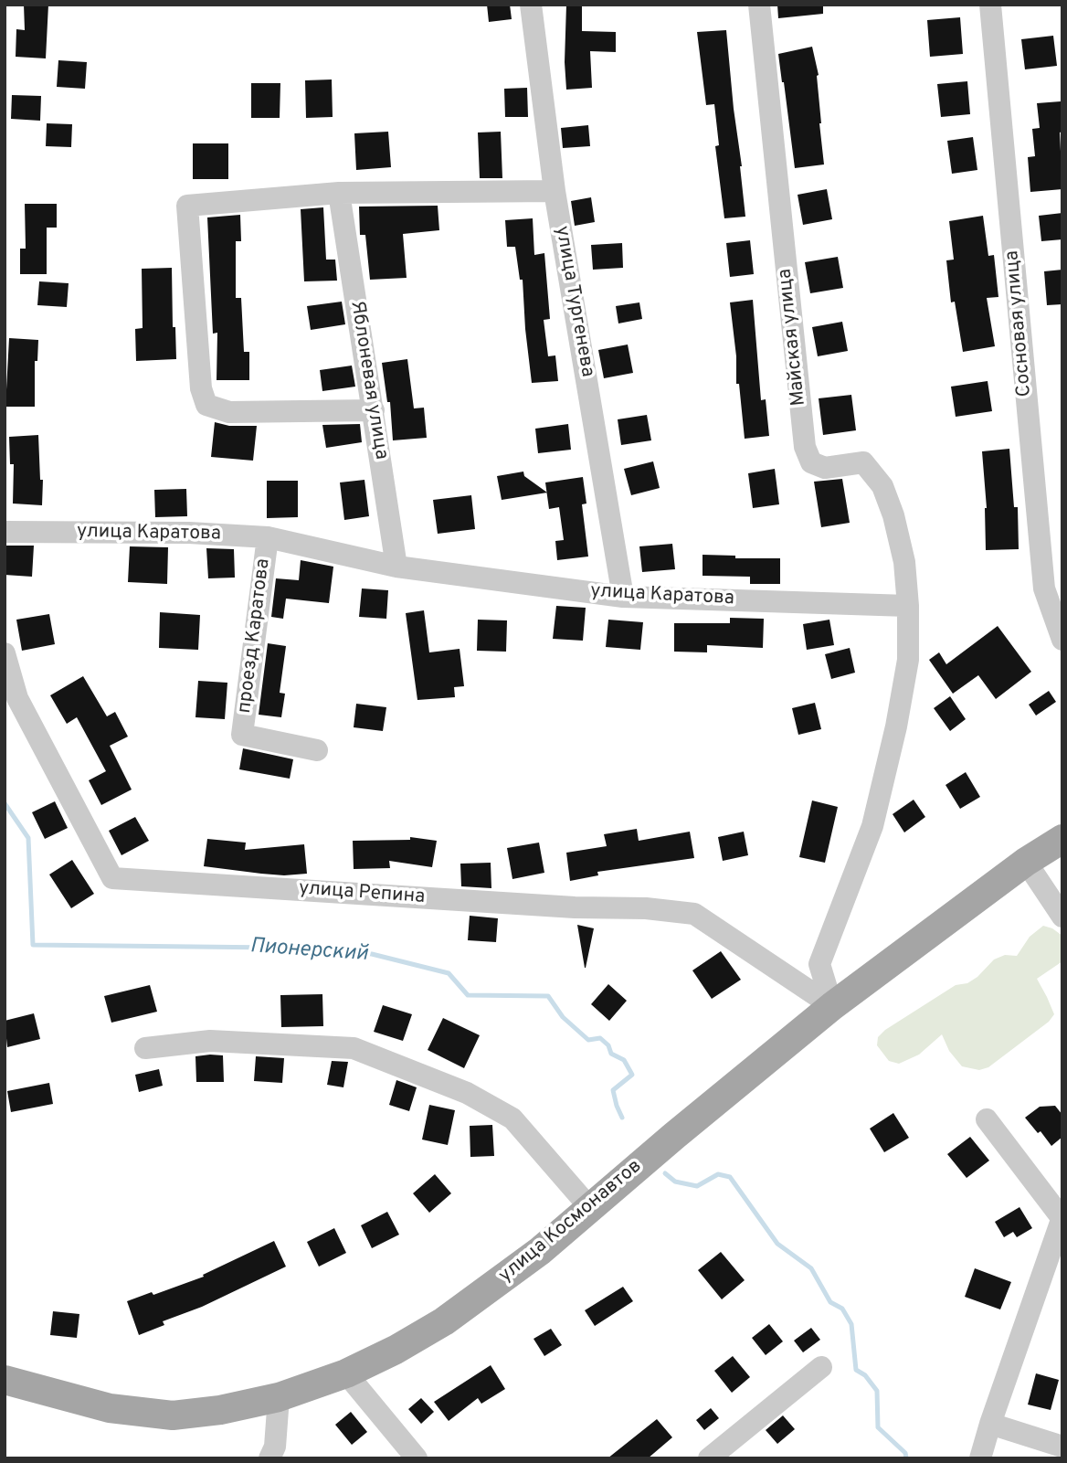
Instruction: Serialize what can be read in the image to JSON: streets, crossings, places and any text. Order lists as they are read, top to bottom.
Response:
{
  "streets": {
    "main road": ["улица Космонавтов"],
    "street": [
      "улица Тургенева",
      "Сосновая улица",
      "Майская улица",
      "Яблоневая улица",
      "улица Каратова",
      "проезд Каратова",
      "улица Репина"
    ]
  },
  "crossings": [
    ["улица Тургенева", "улица Каратова"],
    ["Майская улица", "улица Каратова"],
    ["Яблоневая улица", "улица Каратова"],
    ["улица Каратова", "проезд Каратова"],
    ["улица Репина", "улица Космонавтов"]
  ],
  "water": ["Пионерский"]
}
